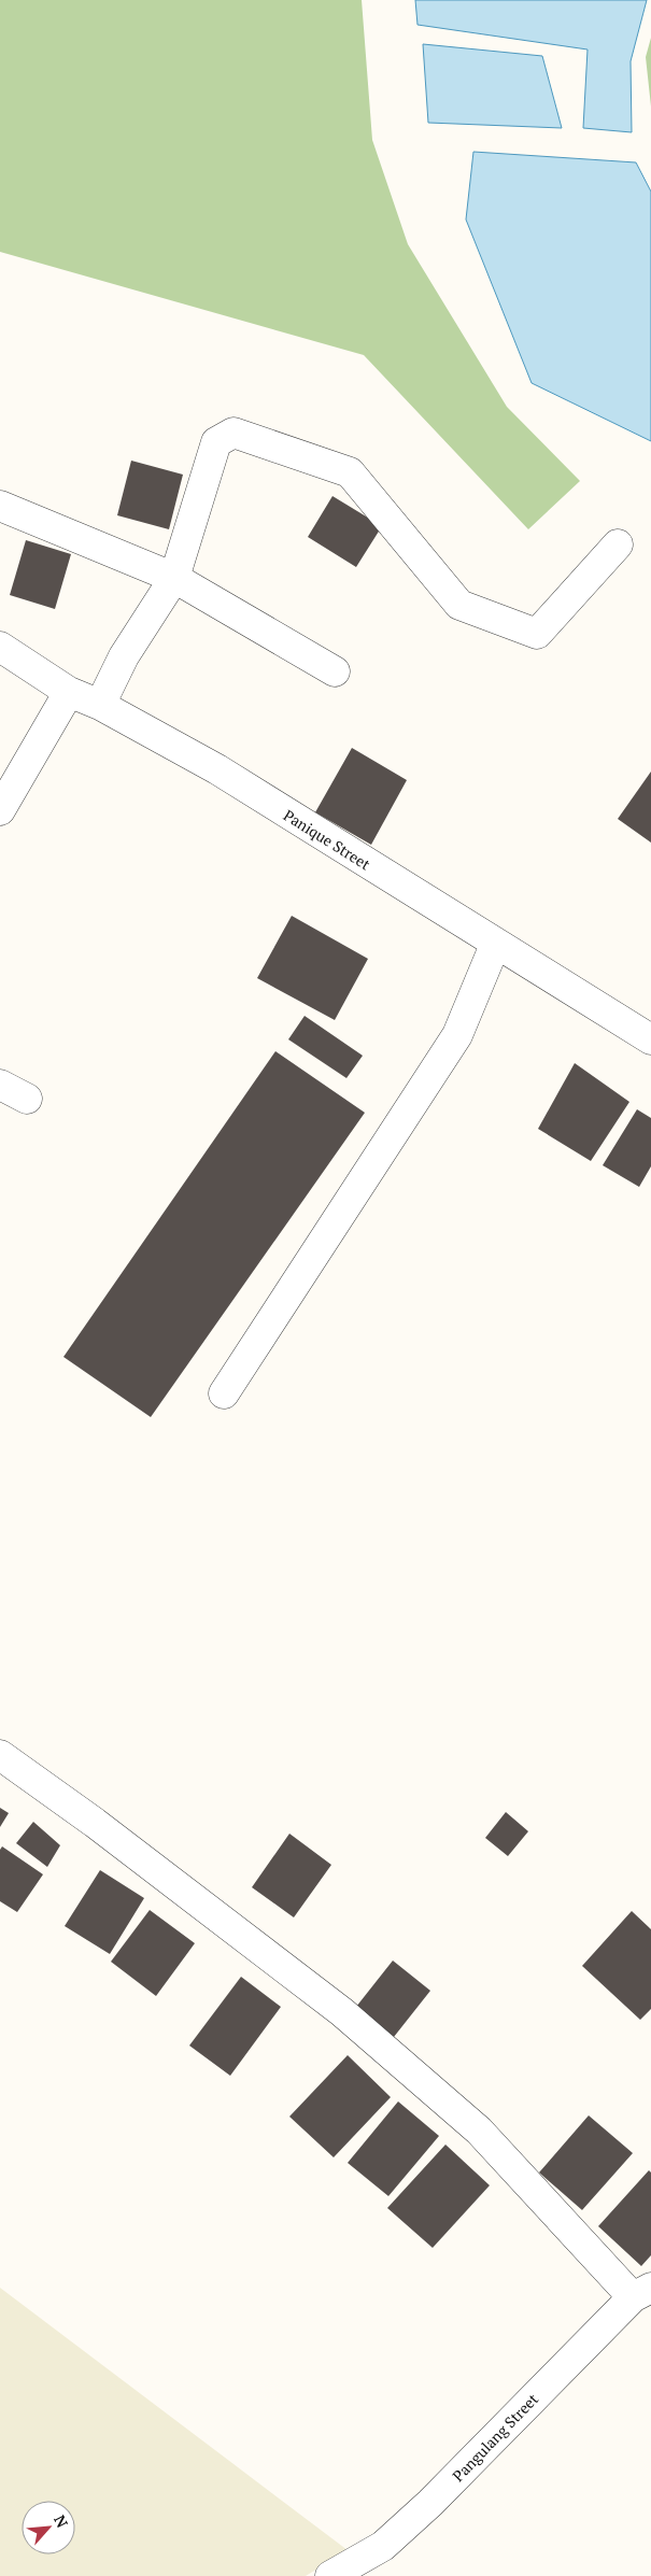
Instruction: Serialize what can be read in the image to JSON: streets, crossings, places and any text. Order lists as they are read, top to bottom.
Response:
{
  "streets": {
    "street": ["Panique Street", "Pangulang Street"]
  },
  "north": "top right"
}
